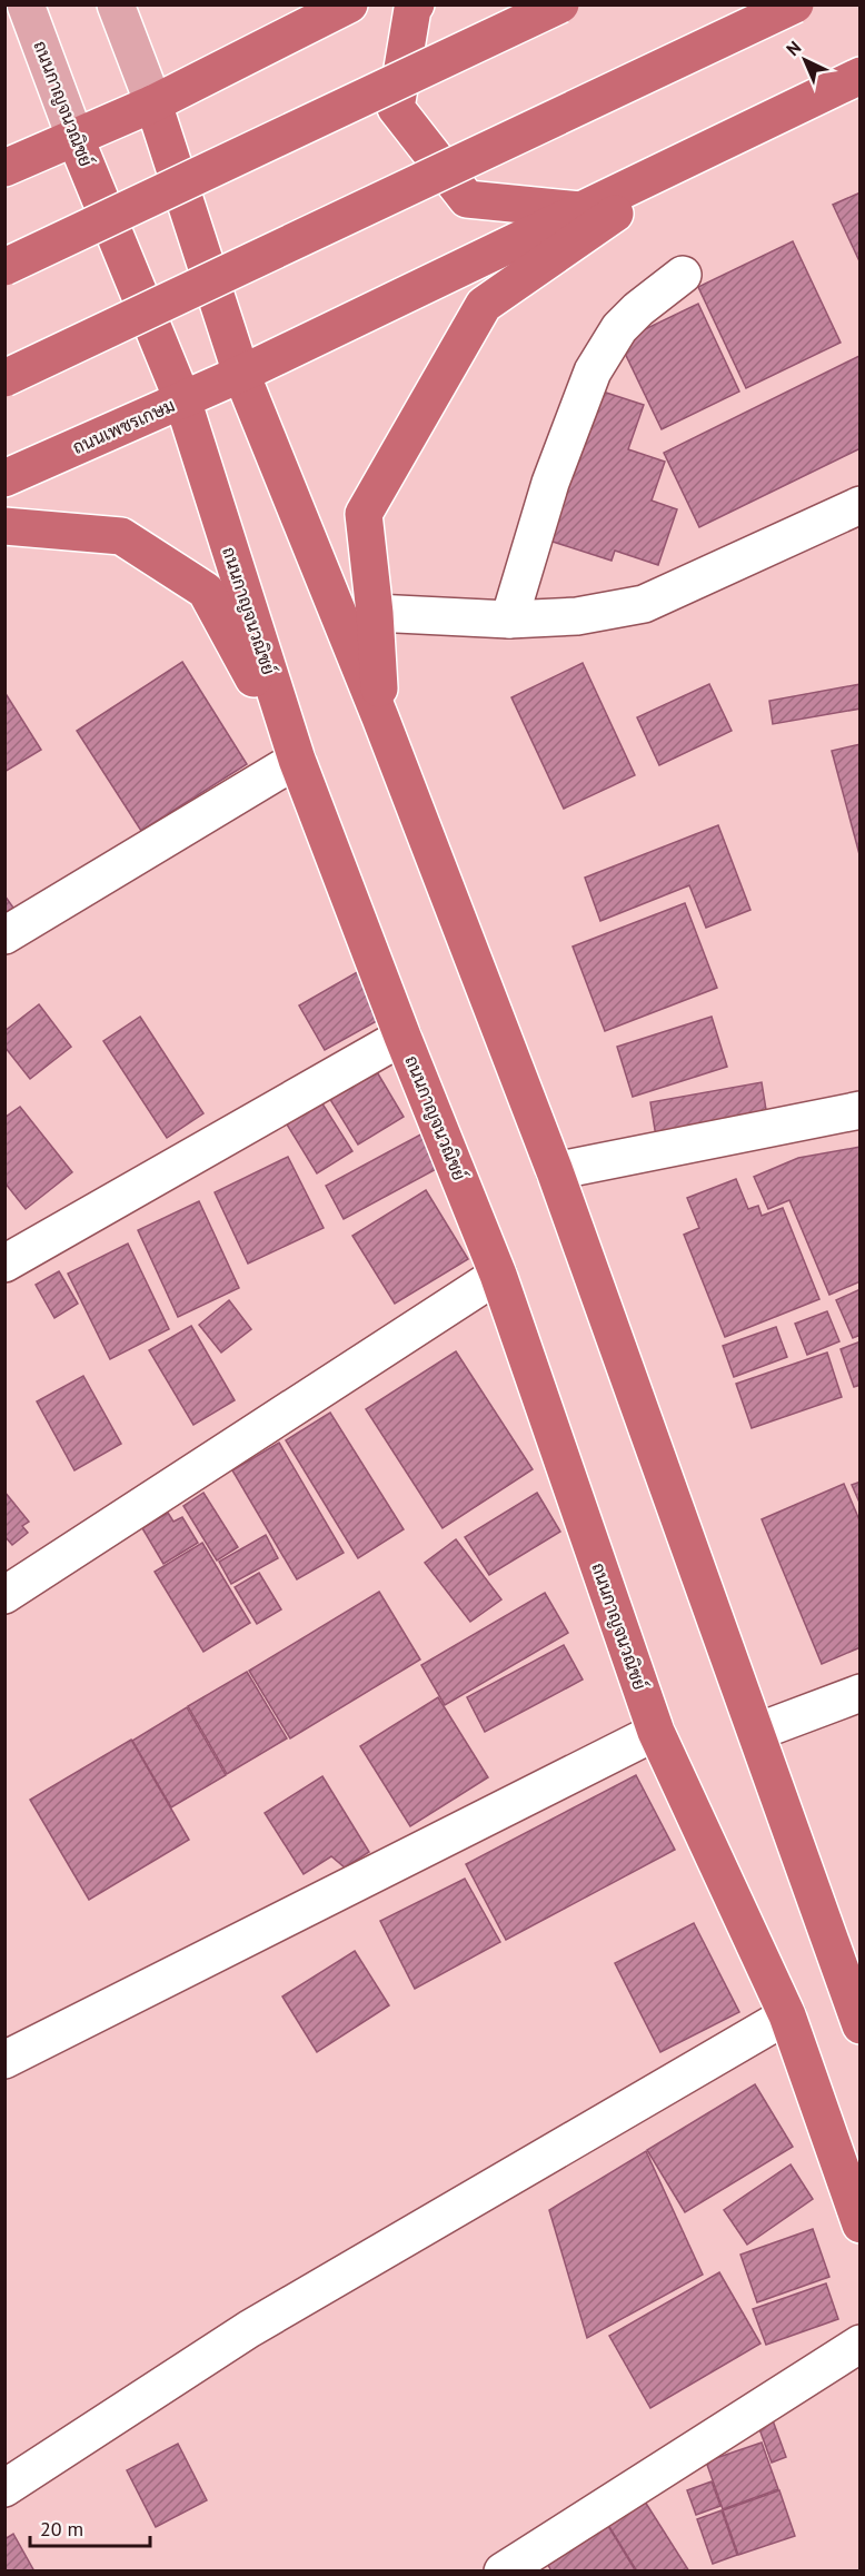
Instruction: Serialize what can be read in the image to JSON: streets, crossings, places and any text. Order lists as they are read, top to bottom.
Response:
{
  "streets": {
    "highway": ["ถนนกาญจนวณิชย์", "ถนนเพชรเกษม"]
  },
  "crossings": [
    ["ถนนกาญจนวณิชย์", "ถนนเพชรเกษม"]
  ],
  "scale_bar": "20 m",
  "north": "top left"
}
